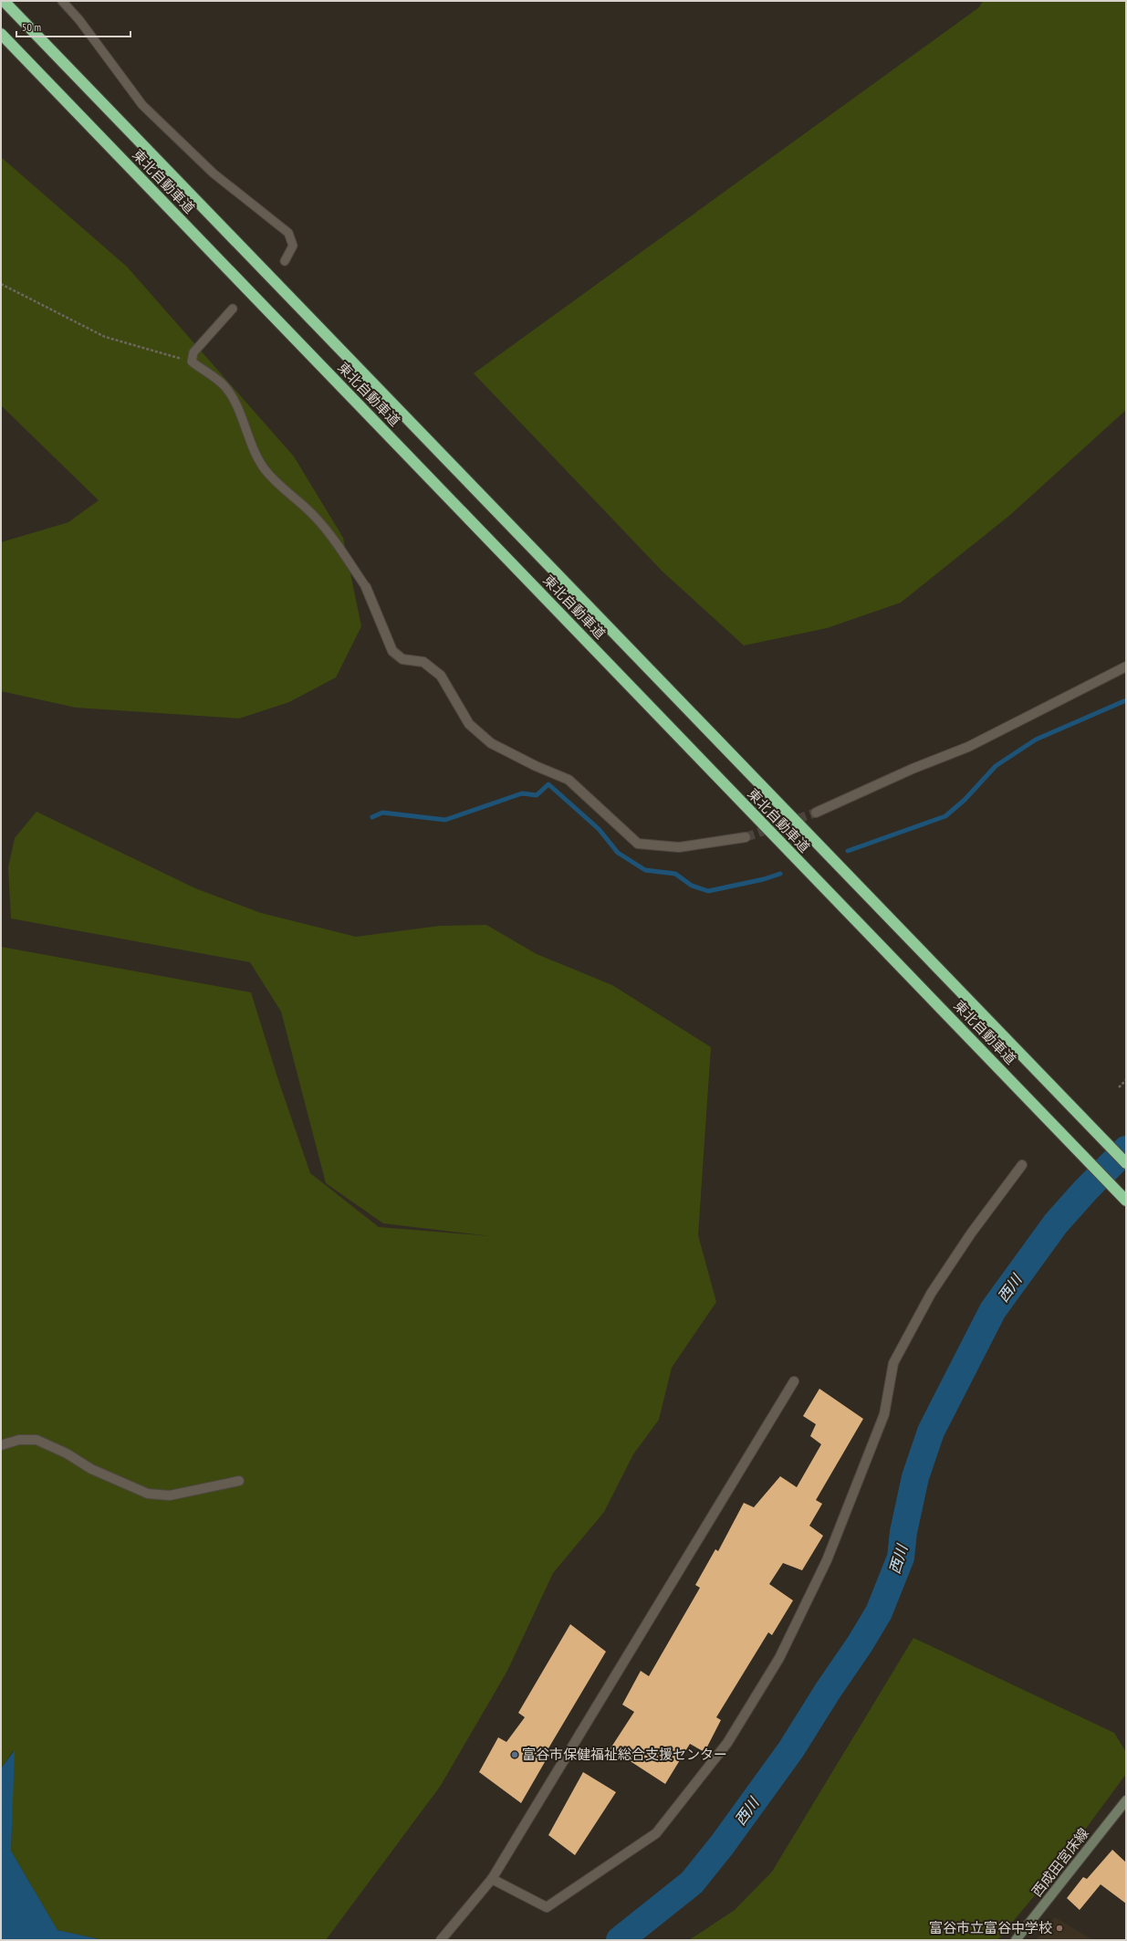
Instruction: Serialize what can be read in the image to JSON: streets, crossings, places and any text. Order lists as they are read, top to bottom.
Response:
{
  "streets": {
    "highway": ["東北自動車道"],
    "main road": ["西成田宮床線"]
  },
  "water": ["西川"],
  "places": ["富谷市保健福祉総合支援センター", "富谷市立富谷中学校"],
  "scale_bar": "50 m"
}
